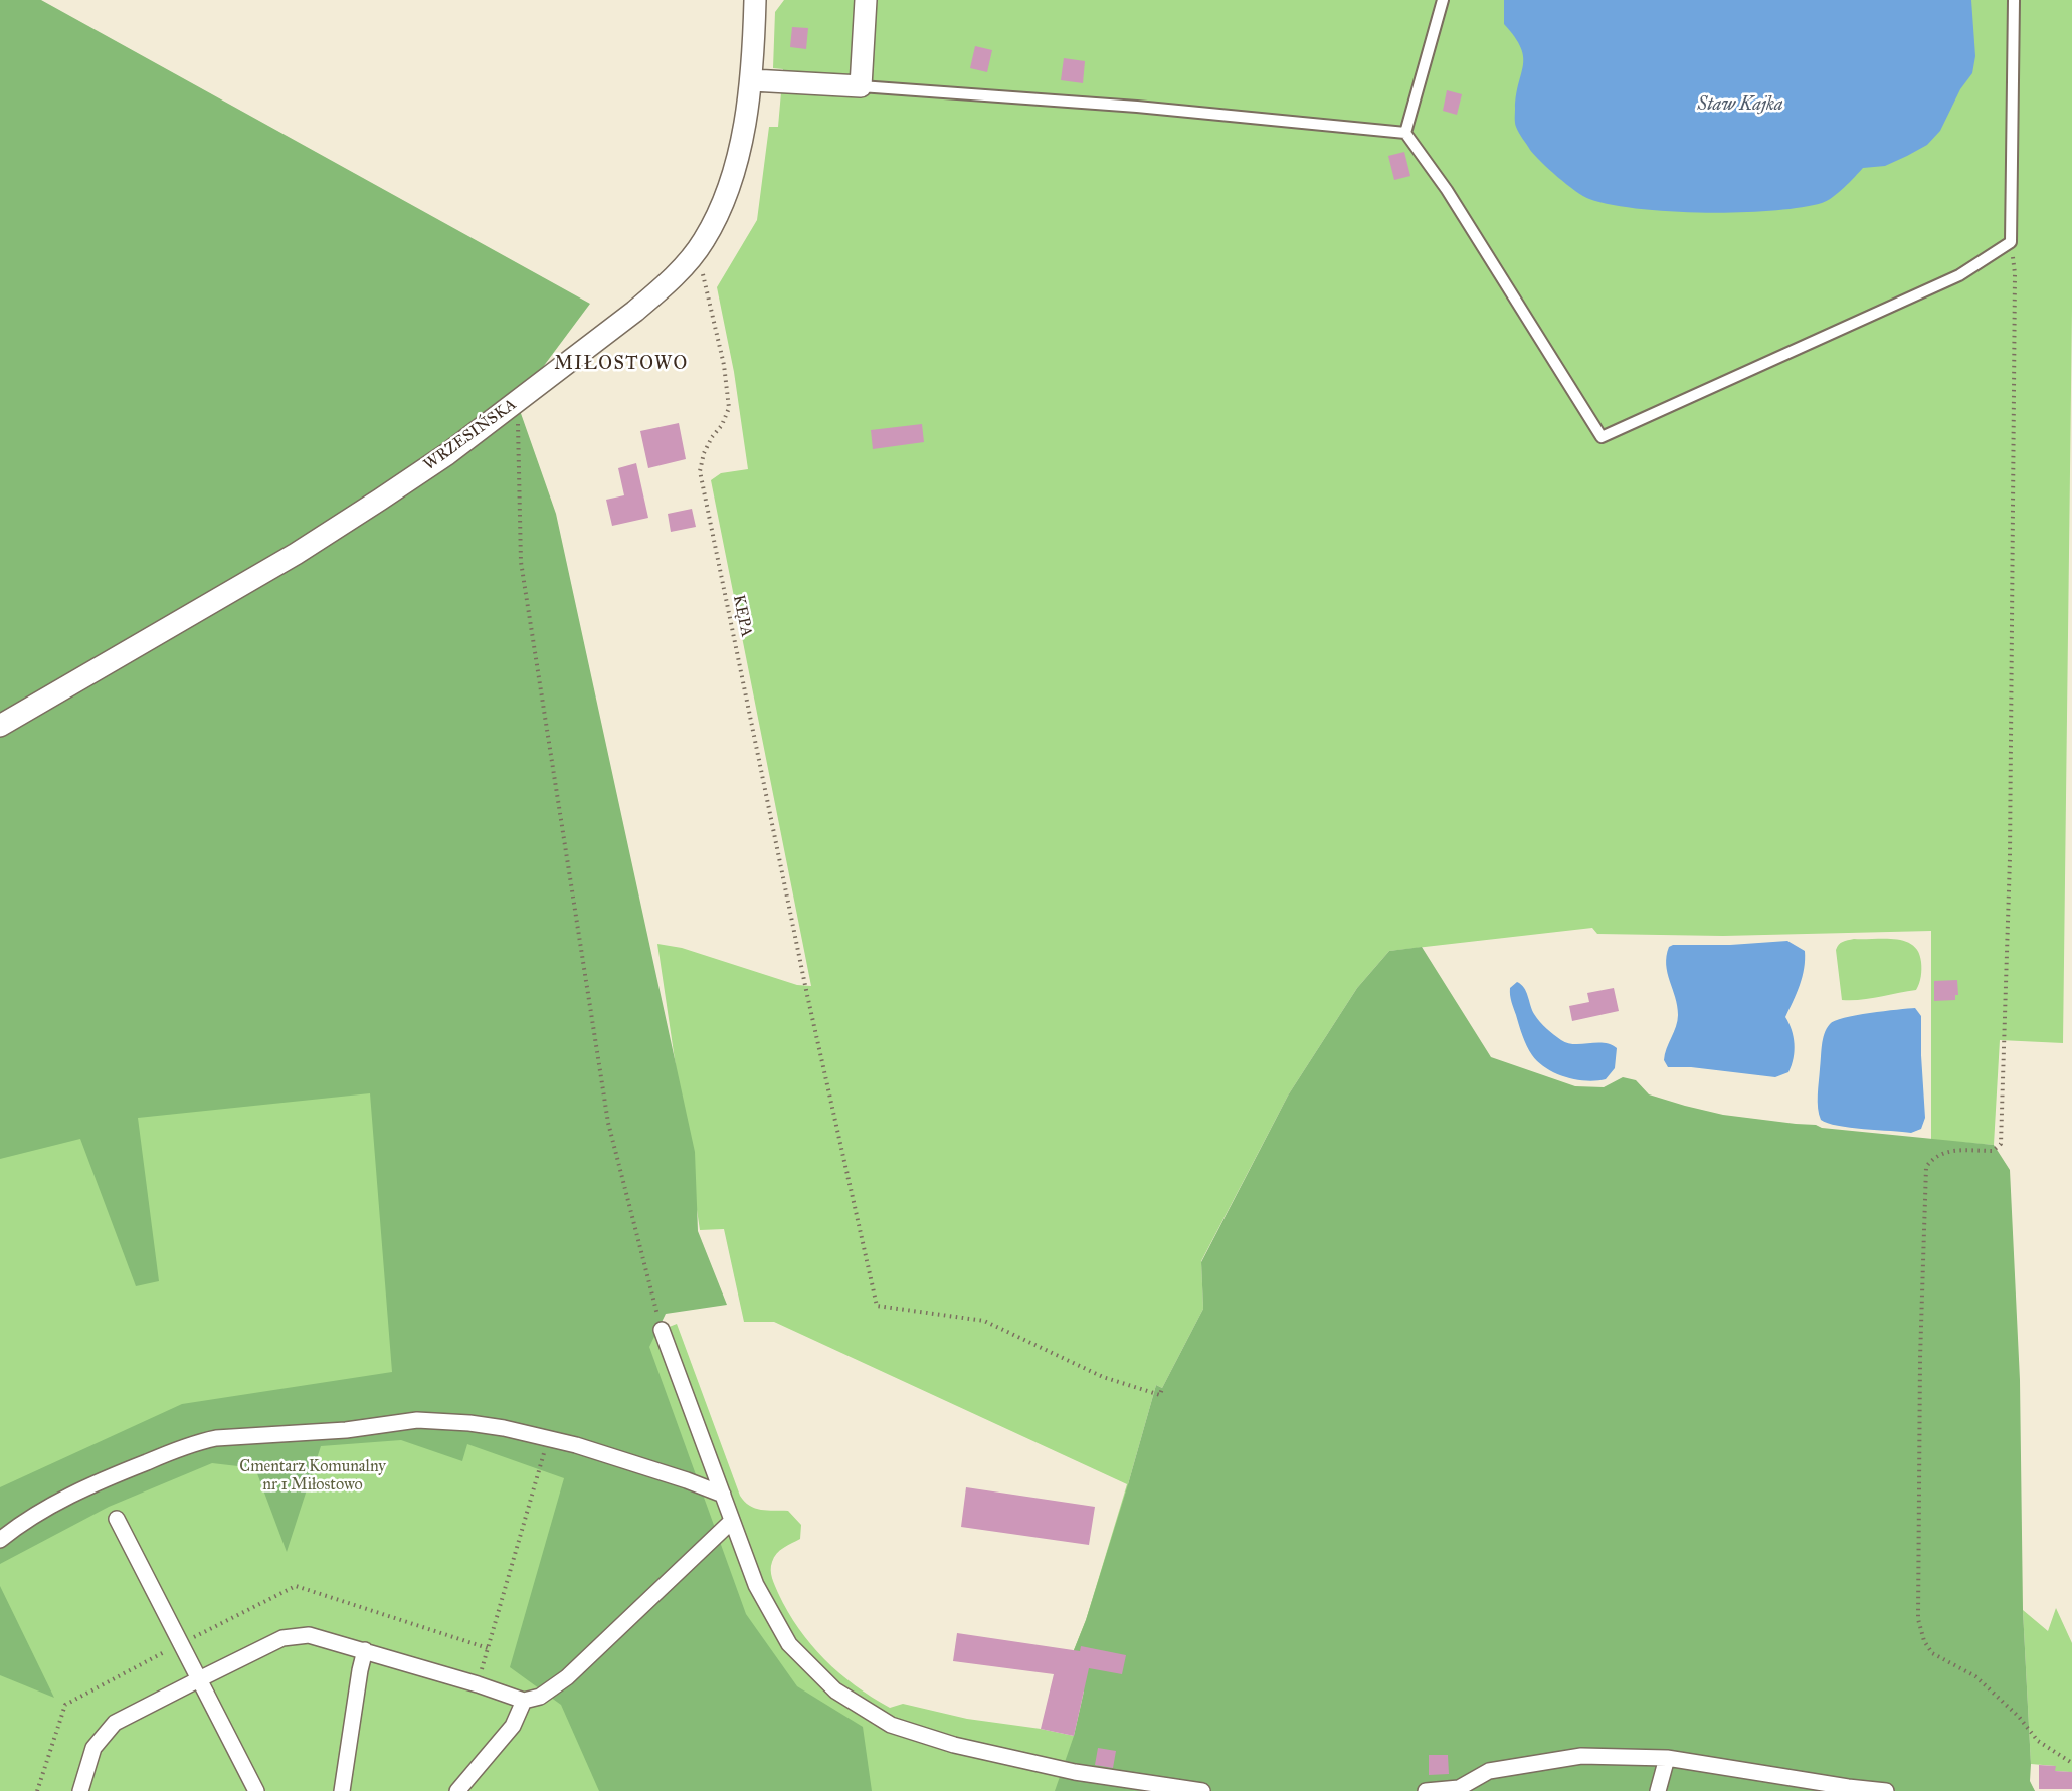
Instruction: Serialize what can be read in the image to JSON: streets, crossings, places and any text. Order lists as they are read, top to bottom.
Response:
{
  "streets": {
    "street": ["WRZESIŃSKA"],
    "path": ["KĘPA"]
  },
  "crossings": [
    ["WRZESIŃSKA", "KĘPA"]
  ],
  "districts": ["MIŁOSTOWO"],
  "water": ["Staw Kajka"],
  "parks": ["Cmentarz Komunalny nr 1 Miłostowo"]
}
